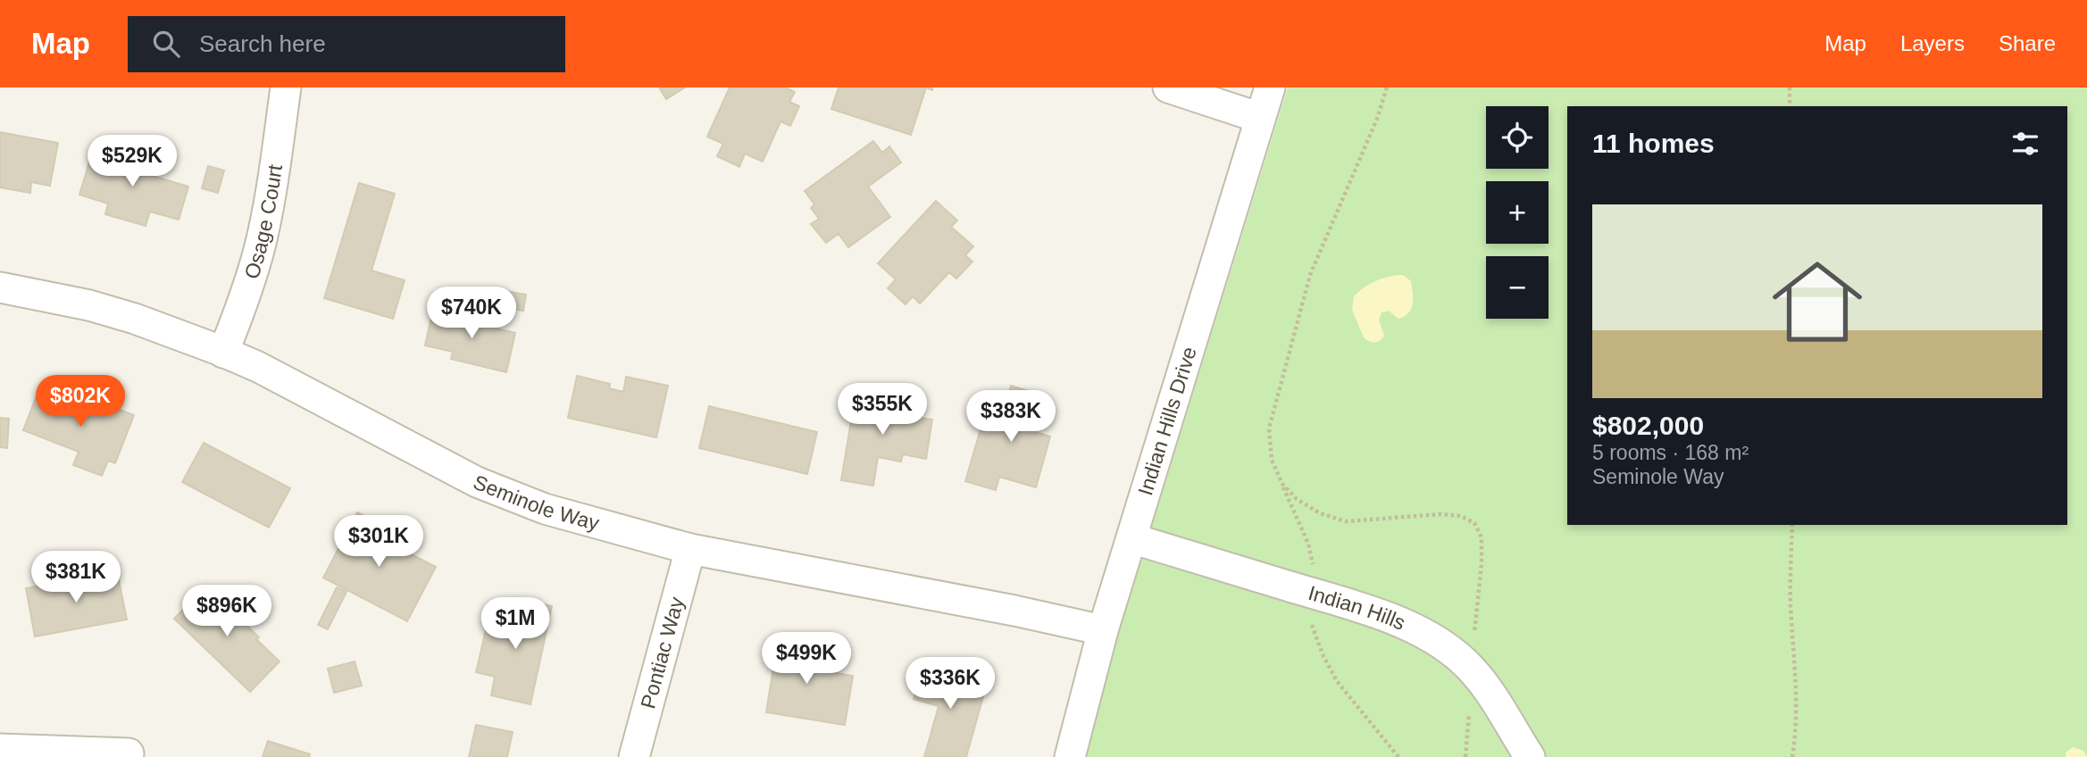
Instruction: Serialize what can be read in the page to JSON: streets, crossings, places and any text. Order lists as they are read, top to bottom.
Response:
{
  "streets": {
    "street": [
      "Osage Court",
      "Indian Hills Drive",
      "Seminole Way",
      "Indian Hills",
      "Pontiac Way"
    ]
  },
  "crossings": [
    ["Osage Court", "Seminole Way"],
    ["Indian Hills Drive", "Seminole Way"],
    ["Indian Hills Drive", "Indian Hills"],
    ["Seminole Way", "Pontiac Way"]
  ],
  "page": {
    "header": "Map",
    "search": "Search here",
    "nav": ["Map", "Layers", "Share"],
    "map_buttons": ["+", "−"],
    "heading": "11 homes",
    "price": [
      "$529K",
      "$740K",
      "$802K",
      "$355K",
      "$383K",
      "$301K",
      "$381K",
      "$896K",
      "$1M",
      "$499K",
      "$336K"
    ],
    "list": [
      {
        "name": "$802,000",
        "note": "5 rooms · 168 m² · Seminole Way"
      }
    ]
  }
}
